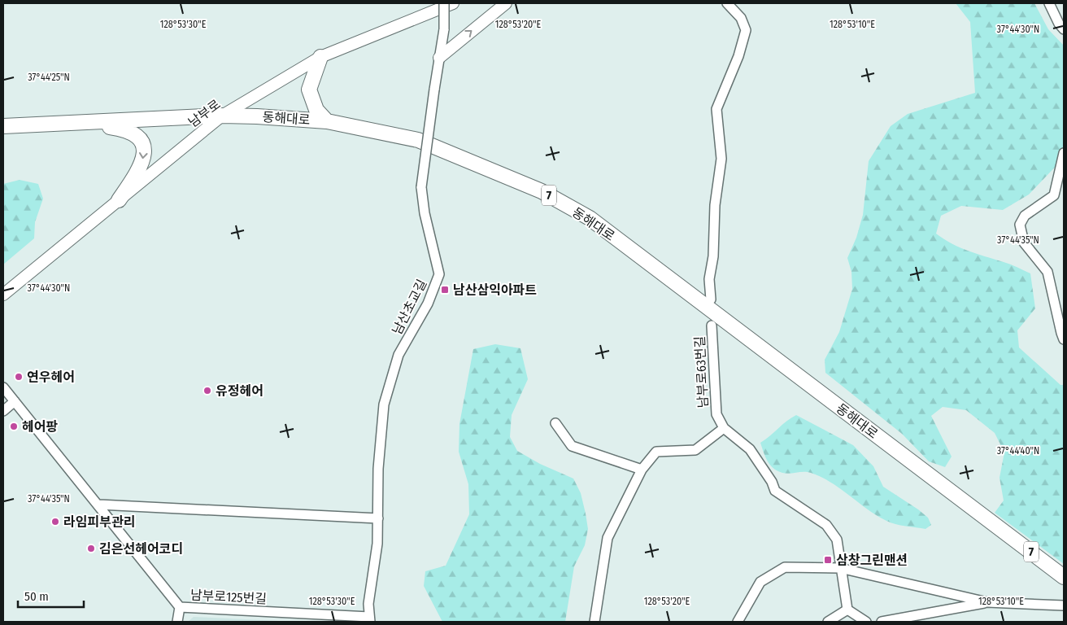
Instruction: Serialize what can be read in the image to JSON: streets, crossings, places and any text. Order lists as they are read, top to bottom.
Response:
{
  "streets": {
    "main road": ["동해대로", "7"],
    "street": [
      "남부로",
      "남산초교길",
      "남부로63번길",
      "남부로125번길"
    ]
  },
  "crossings": [
    ["남부로", "동해대로"],
    ["남산초교길", "남부로125번길"]
  ],
  "places": {
    "transit": ["남산삼익아파트", "삼창그린맨션"],
    "other": [
      "연우헤어",
      "유정헤어",
      "헤어팡",
      "라임피부관리",
      "김은선헤어코디"
    ]
  },
  "scale_bar": "50 m",
  "coordinates": [
    "128°53'10\"E",
    "128°53'30\"E",
    "128°53'20\"E",
    "37°44'30\"N",
    "37°44'25\"N",
    "37°44'35\"N",
    "37°44'40\"N"
  ]
}
